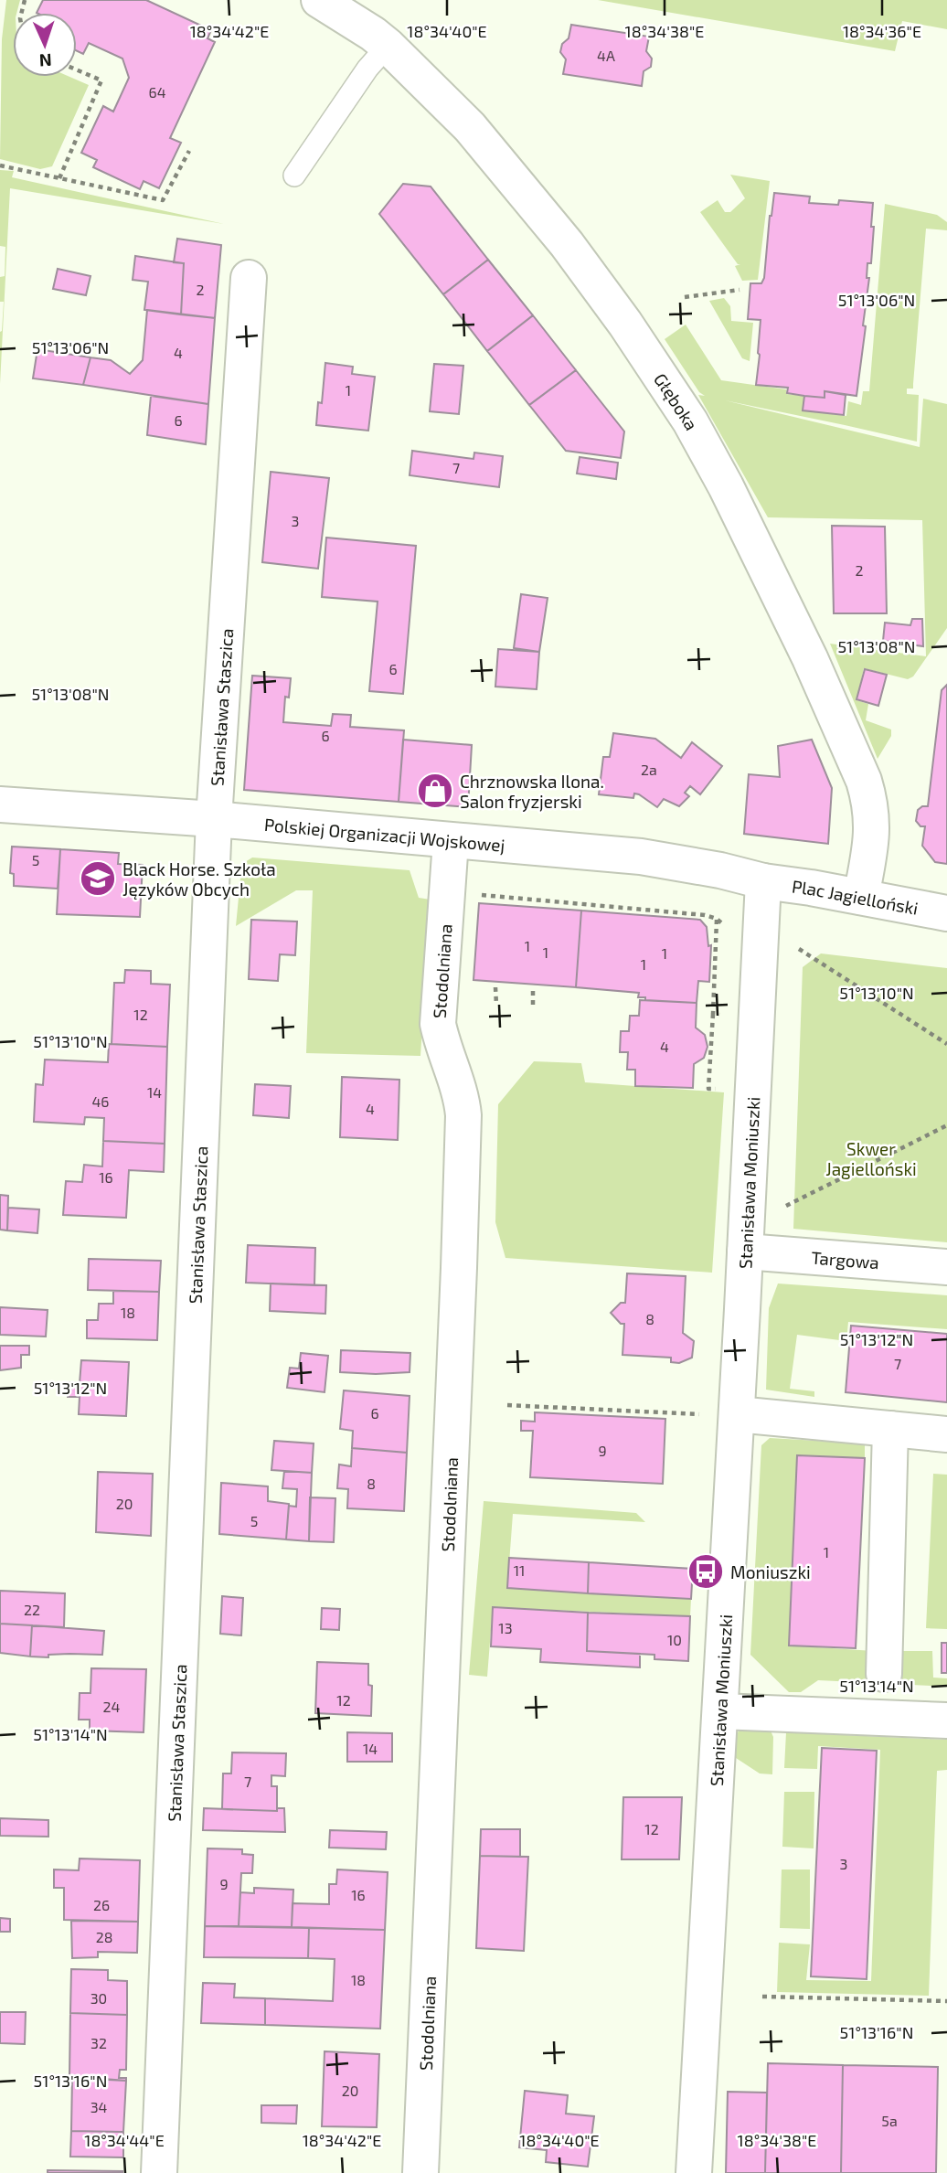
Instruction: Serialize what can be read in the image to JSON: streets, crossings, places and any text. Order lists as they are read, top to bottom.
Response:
{
  "streets": {
    "street": [
      "Głęboka",
      "Stanisława Staszica",
      "Polskiej Organizacji Wojskowej",
      "Plac Jagielloński",
      "Stodolniana",
      "Stanisława Moniuszki",
      "Targowa"
    ]
  },
  "crossings": [
    ["Głęboka", "Plac Jagielloński"],
    ["Stanisława Staszica", "Polskiej Organizacji Wojskowej"],
    ["Polskiej Organizacji Wojskowej", "Plac Jagielloński"],
    ["Polskiej Organizacji Wojskowej", "Stodolniana"],
    ["Polskiej Organizacji Wojskowej", "Stanisława Moniuszki"],
    ["Plac Jagielloński", "Stanisława Moniuszki"],
    ["Stanisława Moniuszki", "Targowa"]
  ],
  "parks": ["Skwer Jagielloński"],
  "places": {
    "shop": ["Chrznowska Ilona. Salon fryzjerski"],
    "school or university": ["Black Horse. Szkoła Języków Obcych"],
    "bus stop": ["Moniuszki"]
  },
  "house_numbers": [
    "4A",
    "64",
    "2",
    "4",
    "1",
    "6",
    "7",
    "3",
    "2",
    "6",
    "6",
    "2a",
    "5",
    "1",
    "1",
    "1",
    "1",
    "12",
    "4",
    "14",
    "46",
    "4",
    "16",
    "18",
    "8",
    "7",
    "6",
    "9",
    "8",
    "20",
    "5",
    "1",
    "11",
    "22",
    "13",
    "10",
    "12",
    "24",
    "14",
    "7",
    "12",
    "3",
    "9",
    "16",
    "26",
    "28",
    "18",
    "30",
    "32",
    "20",
    "34",
    "5a"
  ],
  "north": "bottom",
  "coordinates": [
    "18°34'42\"E",
    "18°34'40\"E",
    "18°34'38\"E",
    "18°34'36\"E",
    "51°13'06\"N",
    "51°13'08\"N",
    "51°13'10\"N",
    "51°13'12\"N",
    "51°13'14\"N",
    "51°13'16\"N",
    "18°34'44\"E"
  ]
}
